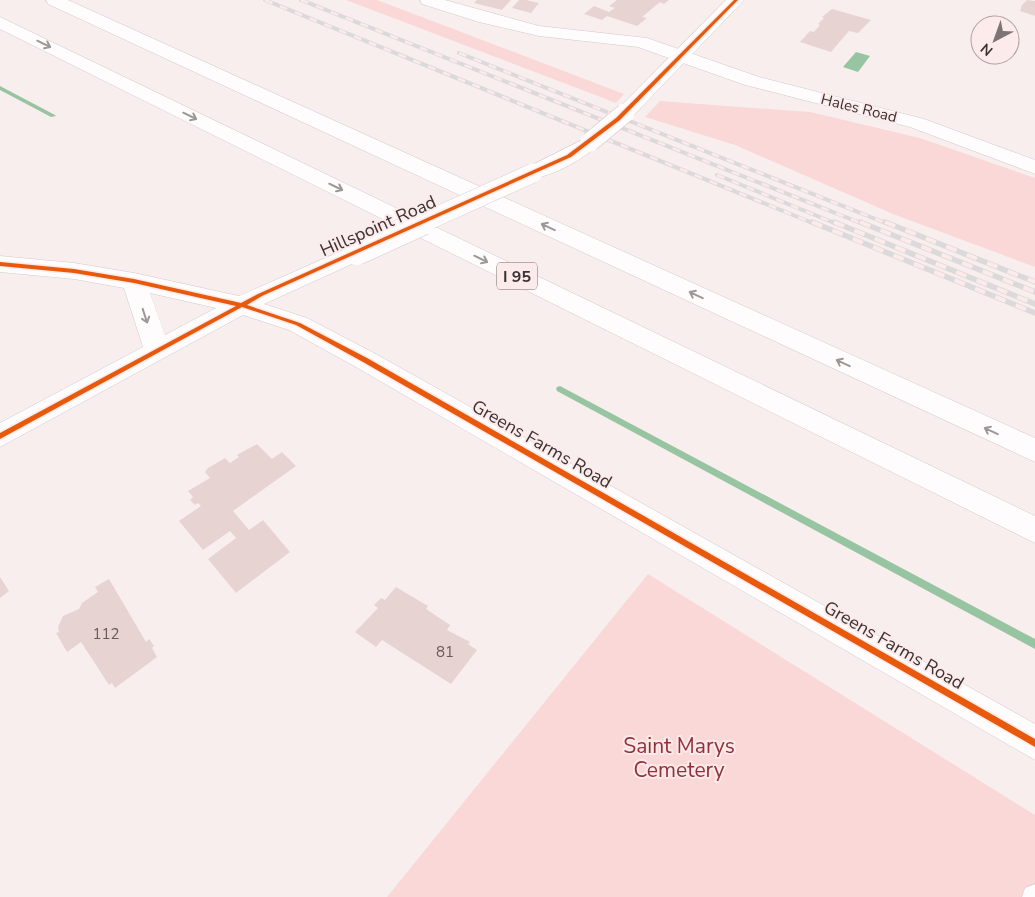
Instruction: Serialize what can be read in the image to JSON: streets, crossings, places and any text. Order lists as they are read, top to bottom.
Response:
{
  "streets": {
    "main road": [
      "Hales Road",
      "Hillspoint Road",
      "I 95",
      "Greens Farms Road"
    ]
  },
  "crossings": [
    ["Hales Road", "Hillspoint Road"],
    ["Hillspoint Road", "Greens Farms Road"]
  ],
  "parks": ["Saint Marys Cemetery"],
  "house_numbers": ["112", "81"],
  "north": "bottom left"
}
